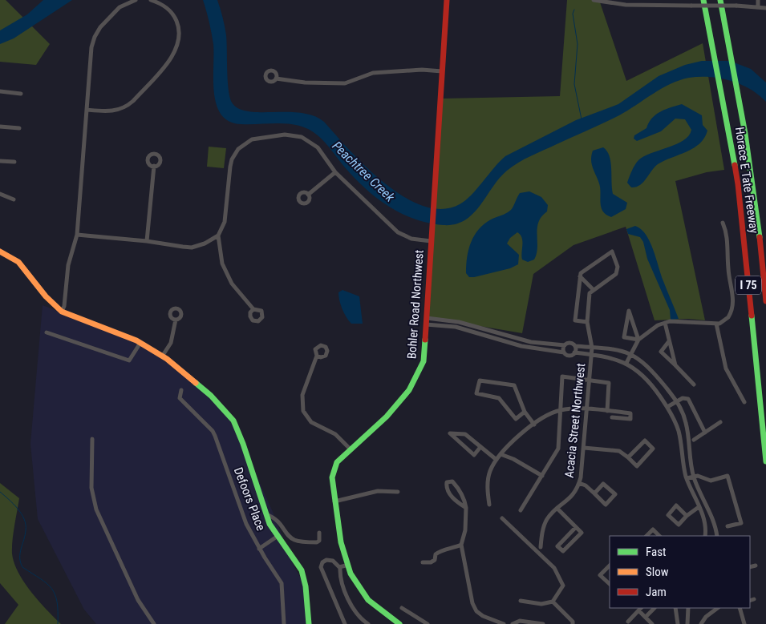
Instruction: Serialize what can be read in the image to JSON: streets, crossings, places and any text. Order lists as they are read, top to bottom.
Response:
{
  "streets": {
    "main road": ["Horace E Tate Freeway", "I 75", "Bohler Road Northwest"],
    "street": ["Acacia Street Northwest", "Defoors Place"]
  },
  "water": ["Peachtree Creek"],
  "legend": ["Fast", "Slow", "Jam"]
}
